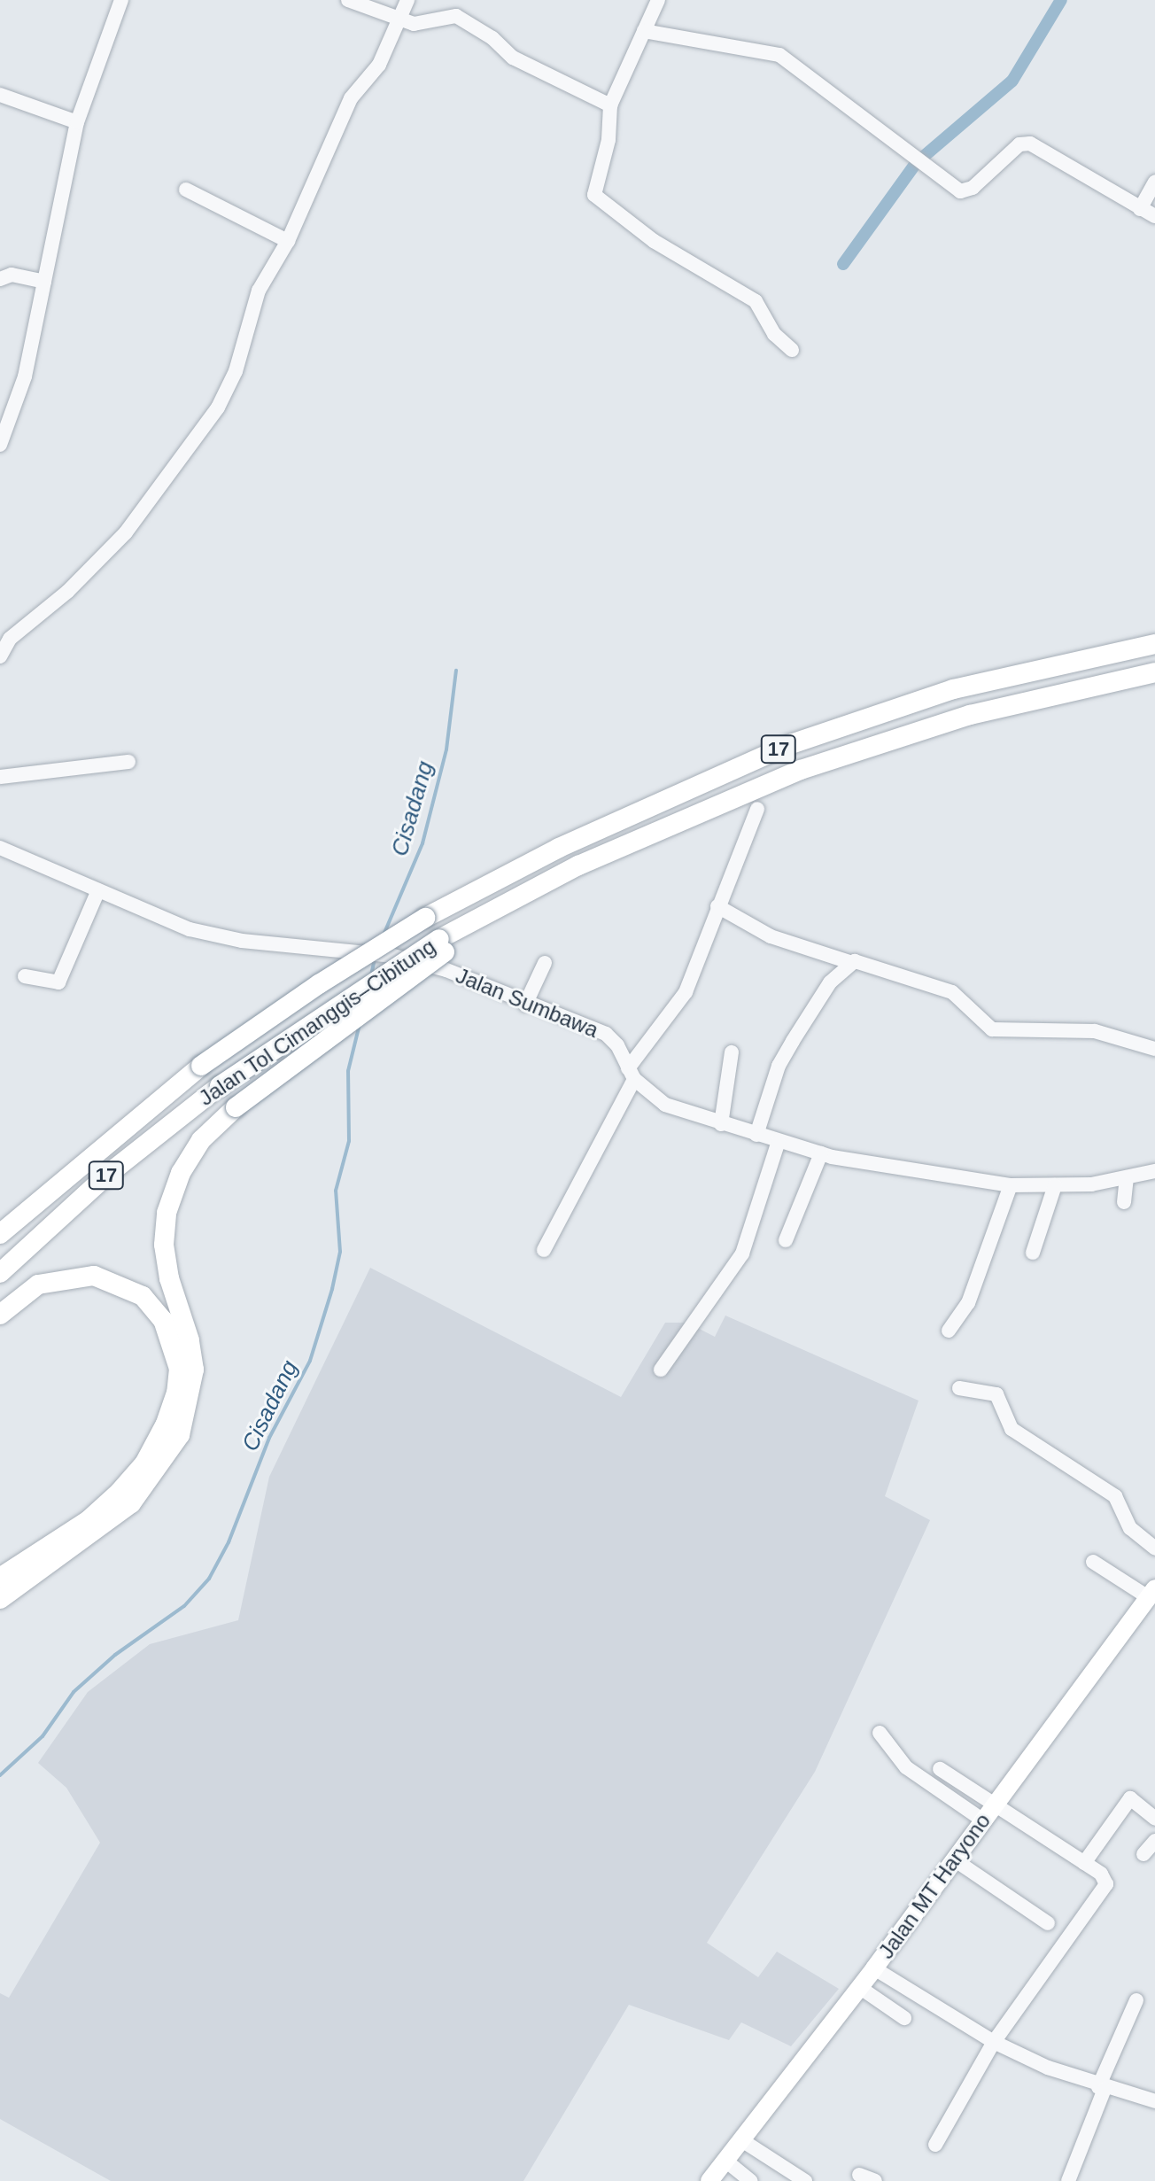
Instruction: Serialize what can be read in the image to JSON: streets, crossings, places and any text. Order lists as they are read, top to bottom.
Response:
{
  "streets": {
    "highway": ["17", "Jalan Tol Cimanggis–Cibitung"],
    "main road": ["Jalan MT Haryono"],
    "street": ["Jalan Sumbawa"]
  },
  "water": ["Cisadang"]
}
